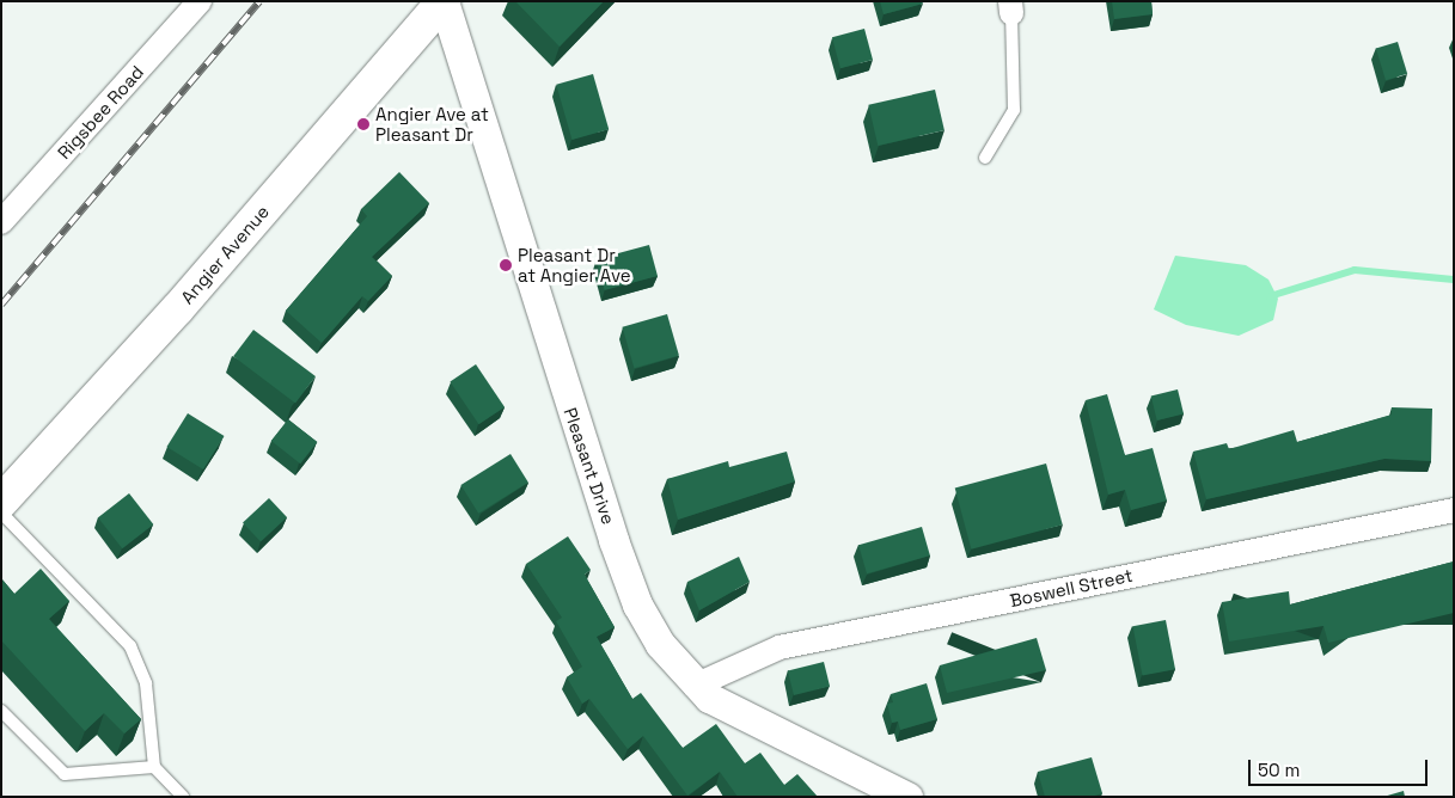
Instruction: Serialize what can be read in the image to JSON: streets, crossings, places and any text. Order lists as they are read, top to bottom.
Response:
{
  "streets": {
    "main road": ["Angier Avenue"],
    "street": ["Rigsbee Road", "Pleasant Drive", "Boswell Street"]
  },
  "crossings": [
    ["Angier Avenue", "Pleasant Drive"],
    ["Pleasant Drive", "Boswell Street"]
  ],
  "places": ["Angier Ave at Pleasant Dr", "Pleasant Dr at Angier Ave"],
  "scale_bar": "50 m"
}
